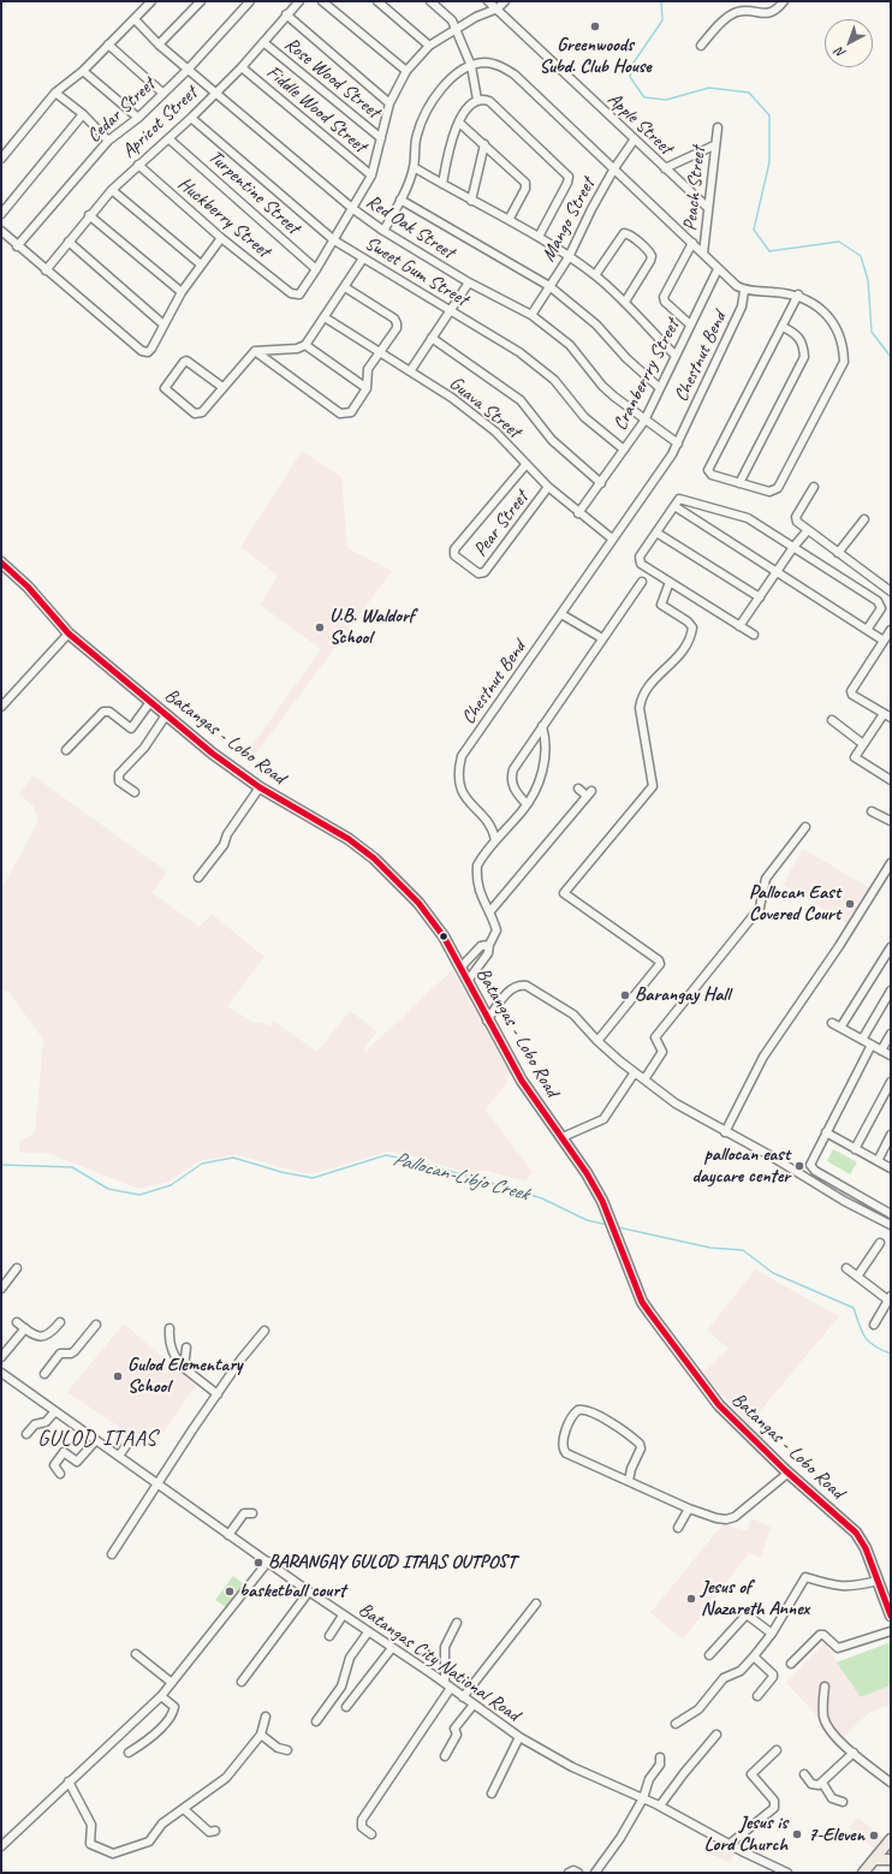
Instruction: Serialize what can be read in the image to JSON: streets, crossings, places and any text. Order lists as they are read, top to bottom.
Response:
{
  "streets": {
    "main road": ["Batangas - Lobo Road"],
    "street": [
      "Rose Wood Street",
      "Fiddle Wood Street",
      "Cedar Street",
      "Apricot Street",
      "Apple Street",
      "Peach Street",
      "Turpentine Street",
      "Huckberry Street",
      "Mango Street",
      "Red Oak Street",
      "Sweet Gum Street",
      "Chestnut Bend",
      "Cranberrry Street",
      "Guava Street",
      "Pear Street",
      "Batangas City National Road"
    ]
  },
  "crossings": [
    ["Rose Wood Street", "Apricot Street"],
    ["Fiddle Wood Street", "Apricot Street"],
    ["Cedar Street", "Red Oak Street"],
    ["Apricot Street", "Turpentine Street"],
    ["Apricot Street", "Huckberry Street"],
    ["Apricot Street", "Red Oak Street"],
    ["Apricot Street", "Sweet Gum Street"],
    ["Apple Street", "Peach Street"],
    ["Apple Street", "Mango Street"],
    ["Turpentine Street", "Huckberry Street"],
    ["Mango Street", "Red Oak Street"],
    ["Red Oak Street", "Chestnut Bend"],
    ["Red Oak Street", "Cranberrry Street"],
    ["Sweet Gum Street", "Cranberrry Street"],
    ["Chestnut Bend", "Guava Street"],
    ["Cranberrry Street", "Guava Street"],
    ["Guava Street", "Pear Street"]
  ],
  "districts": ["GULOD ITAAS"],
  "water": ["Pallocan-Libjo Creek"],
  "places": [
    "Greenwoods Subd. Club House",
    "U.B. Waldorf School",
    "Pallocan East Covered Court",
    "Barangay Hall",
    "pallocan east daycare center",
    "Gulod Elementary School",
    "BARANGAY GULOD ITAAS OUTPOST",
    "basketball court",
    "Jesus of Nazareth Annex",
    "Jesus is Lord Church",
    "7-Eleven"
  ],
  "north": "bottom left"
}
